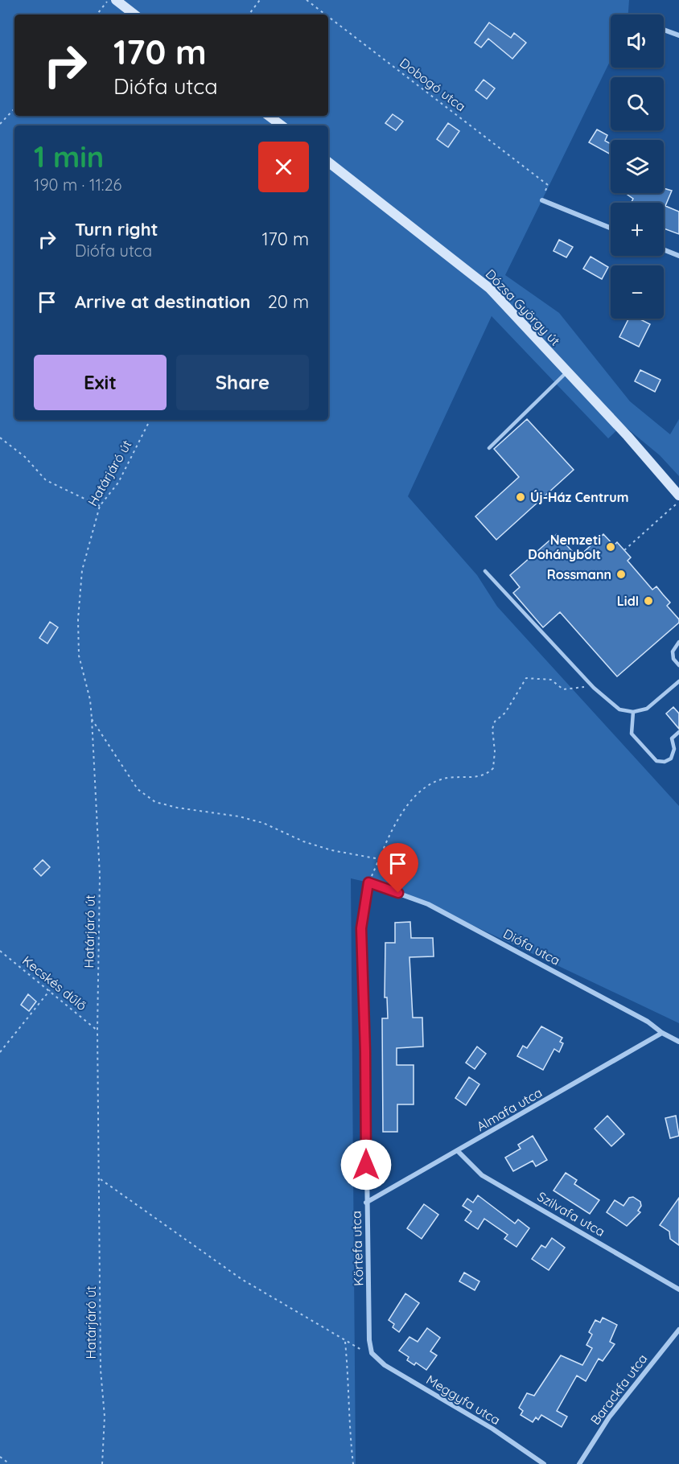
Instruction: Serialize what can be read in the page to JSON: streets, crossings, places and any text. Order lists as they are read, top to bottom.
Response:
{
  "streets": {
    "main road": ["Dózsa György út"],
    "street": [
      "Diófa utca",
      "Almafa utca",
      "Szilvafa utca",
      "Körtefa utca",
      "Barackfa utca",
      "Meggyfa utca"
    ],
    "path": ["Dobogó utca", "Határjáró út", "Kecskés dűlő"]
  },
  "crossings": [
    ["Határjáró út", "Kecskés dűlő"],
    ["Diófa utca", "Almafa utca"],
    ["Diófa utca", "Körtefa utca"],
    ["Almafa utca", "Szilvafa utca"],
    ["Almafa utca", "Körtefa utca"],
    ["Körtefa utca", "Meggyfa utca"]
  ],
  "places": [
    "Új-Ház Centrum",
    "Nemzeti Dohánybolt",
    "Rossmann",
    "Lidl"
  ],
  "page": {
    "map_buttons": ["+", "−"],
    "turn": ["170 m", "Diófa utca"],
    "heading": ["1 min", "190 m · 11:26"],
    "list": [
      {
        "name": "Turn right",
        "note": "Diófa utca",
        "value": "170 m"
      },
      {
        "name": "Arrive at destination",
        "value": "20 m"
      }
    ],
    "buttons": ["Exit", "Share"]
  }
}
